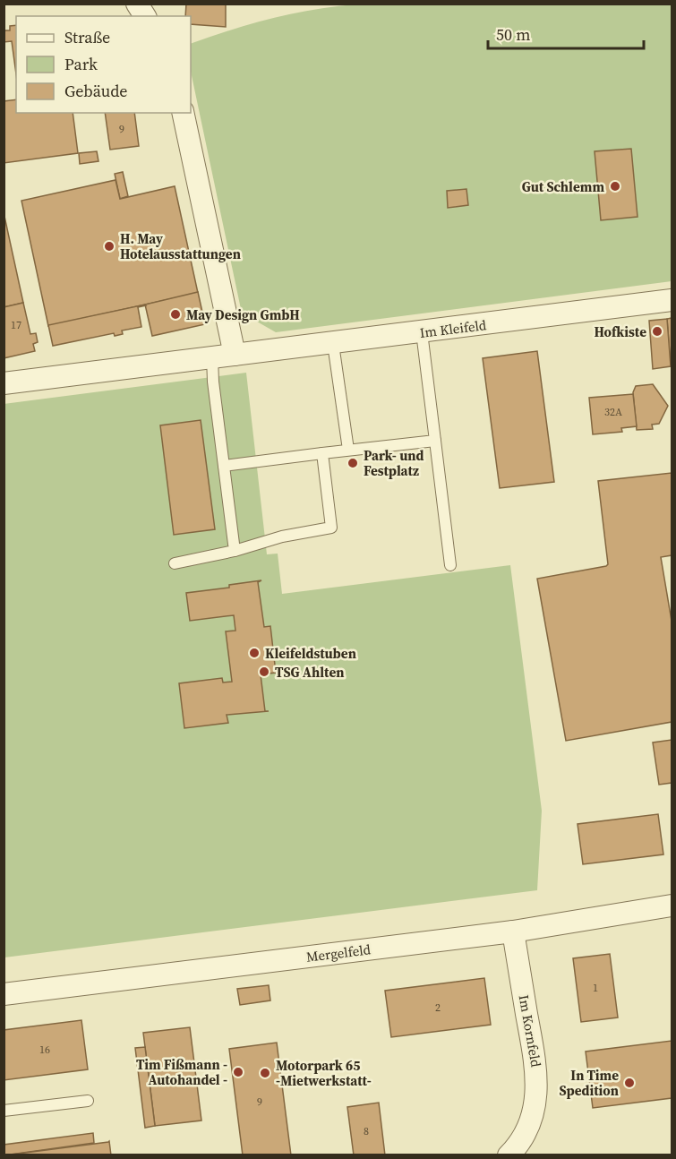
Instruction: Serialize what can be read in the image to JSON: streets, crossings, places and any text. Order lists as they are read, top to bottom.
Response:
{
  "streets": {
    "street": ["Im Kleifeld", "Mergelfeld", "Im Kornfeld"]
  },
  "crossings": [
    ["Mergelfeld", "Im Kornfeld"]
  ],
  "places": [
    "Gut Schlemm",
    "H. May Hotelausstattungen",
    "May Design GmbH",
    "Hofkiste",
    "Park- und Festplatz",
    "Kleifeldstuben",
    "TSG Ahlten",
    "Tim Fißmann - Autohandel -",
    "Motorpark 65 -Mietwerkstatt-",
    "In Time Spedition"
  ],
  "house_numbers": [
    "9",
    "17",
    "32A",
    "1",
    "2",
    "16",
    "9",
    "8"
  ],
  "legend": ["Straße", "Park", "Gebäude"],
  "scale_bar": "50 m"
}
